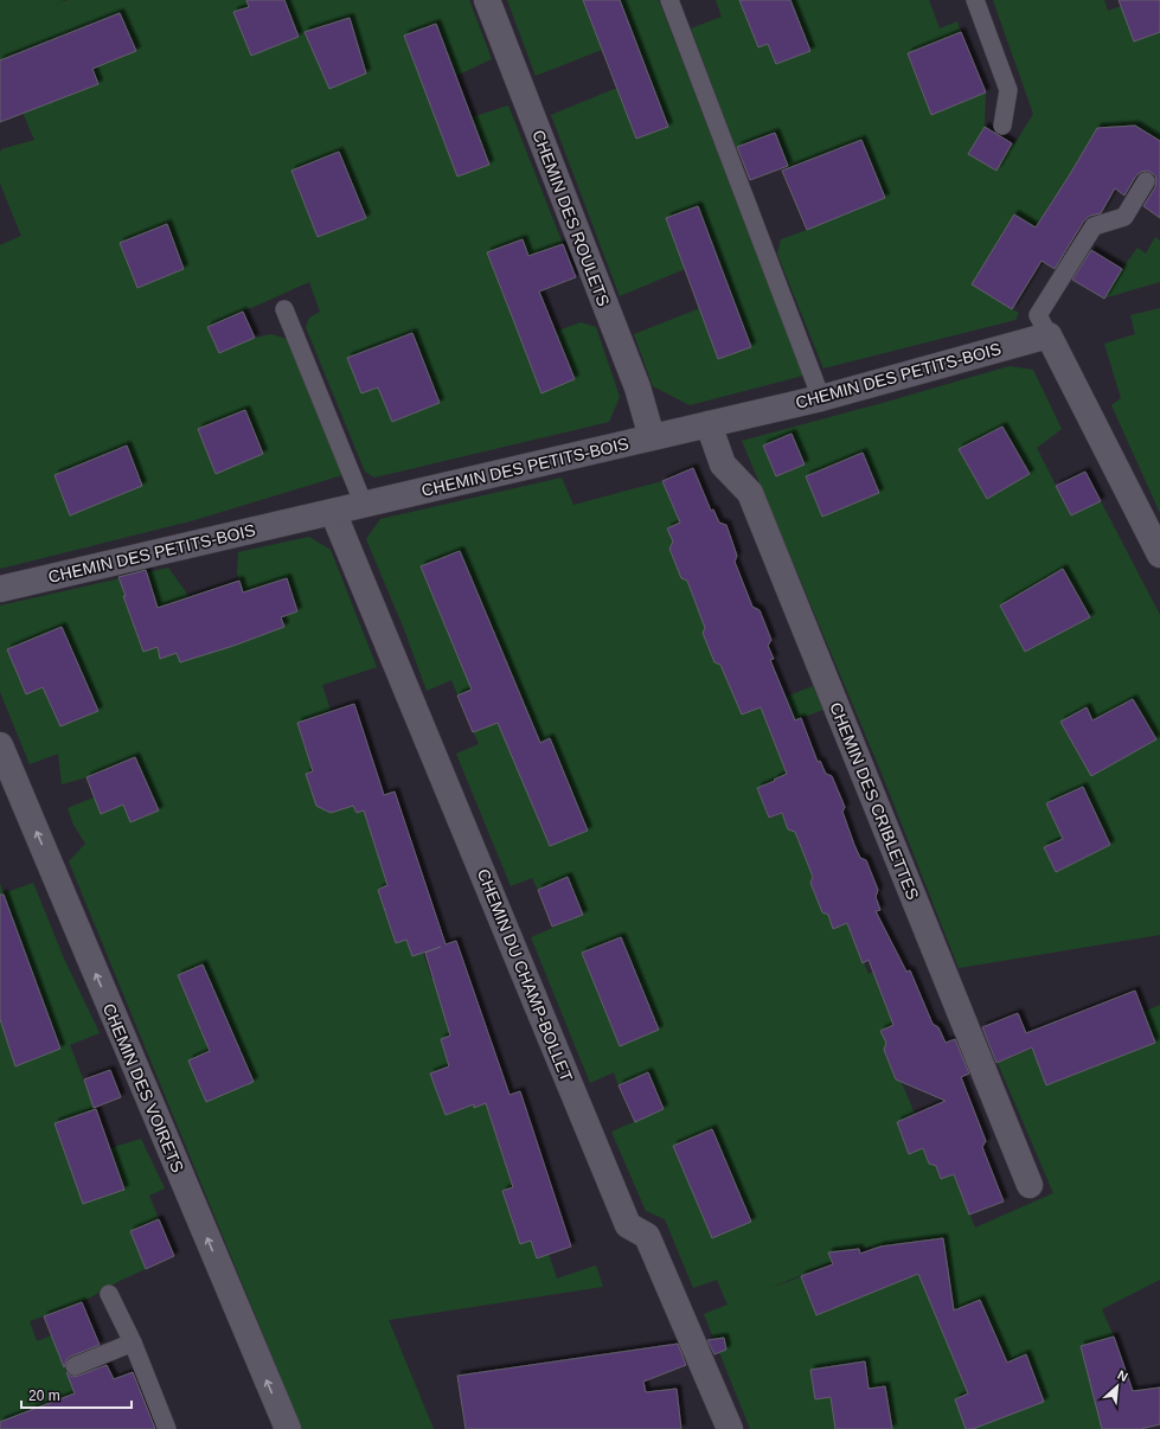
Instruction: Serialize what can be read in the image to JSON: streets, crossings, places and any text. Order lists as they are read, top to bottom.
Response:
{
  "streets": {
    "street": [
      "CHEMIN DES ROULETS",
      "CHEMIN DES PETITS-BOIS",
      "CHEMIN DES CRIBLETTES",
      "CHEMIN DU CHAMP-BOLLET",
      "CHEMIN DES VOIRETS"
    ]
  },
  "crossings": [
    ["CHEMIN DES ROULETS", "CHEMIN DES PETITS-BOIS"],
    ["CHEMIN DES PETITS-BOIS", "CHEMIN DES CRIBLETTES"],
    ["CHEMIN DES PETITS-BOIS", "CHEMIN DU CHAMP-BOLLET"]
  ],
  "one_way": ["CHEMIN DES VOIRETS"],
  "scale_bar": "20 m",
  "north": "top right"
}
